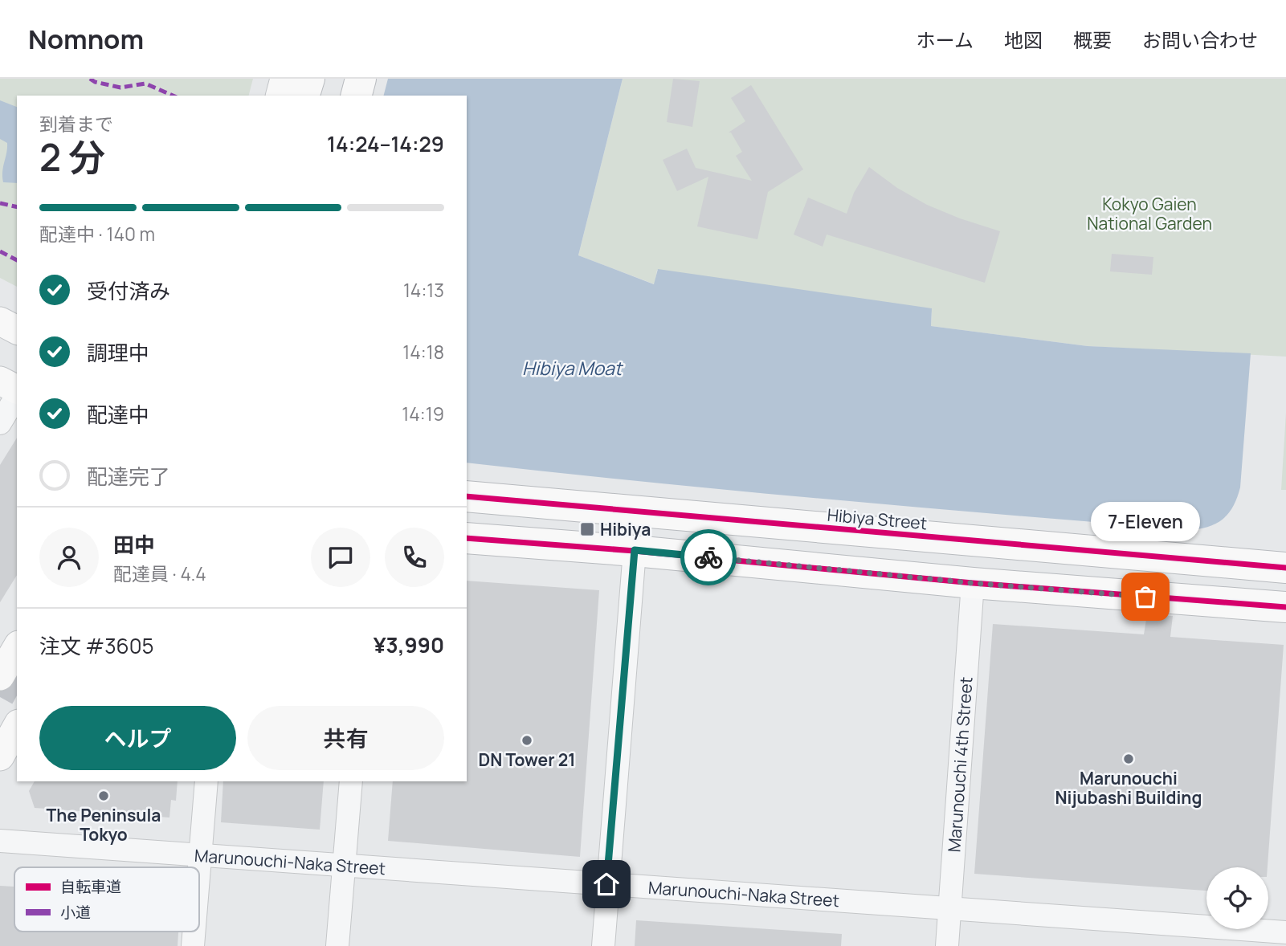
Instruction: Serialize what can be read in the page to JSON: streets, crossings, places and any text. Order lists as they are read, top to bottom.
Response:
{
  "streets": {
    "highway": ["Hibiya Street"],
    "street": ["Marunouchi 4th Street", "Marunouchi-Naka Street"]
  },
  "crossings": [
    ["Marunouchi 4th Street", "Marunouchi-Naka Street"]
  ],
  "water": ["Hibiya Moat"],
  "parks": ["Kokyo Gaien National Garden"],
  "places": {
    "transit": ["Hibiya"],
    "other": [
      "7-Eleven",
      "DN Tower 21",
      "Marunouchi Nijubashi Building",
      "The Peninsula Tokyo"
    ]
  },
  "legend": ["自転車道", "小道"],
  "page": {
    "header": "Nomnom",
    "nav": [
      "ホーム",
      "地図",
      "概要",
      "お問い合わせ"
    ],
    "heading": ["2 分", "到着まで", "14:24–14:29"],
    "panel": [
      "田中",
      "配達員 · 4.4",
      "注文 #3605",
      "¥3,990"
    ],
    "bar": "配達中 · 140 m",
    "list": [
      ["受付済み", "14:13"],
      ["調理中", "14:18"],
      ["配達中", "14:19"],
      "配達完了"
    ],
    "bubble": "7-Eleven",
    "buttons": ["ヘルプ", "共有"]
  }
}
